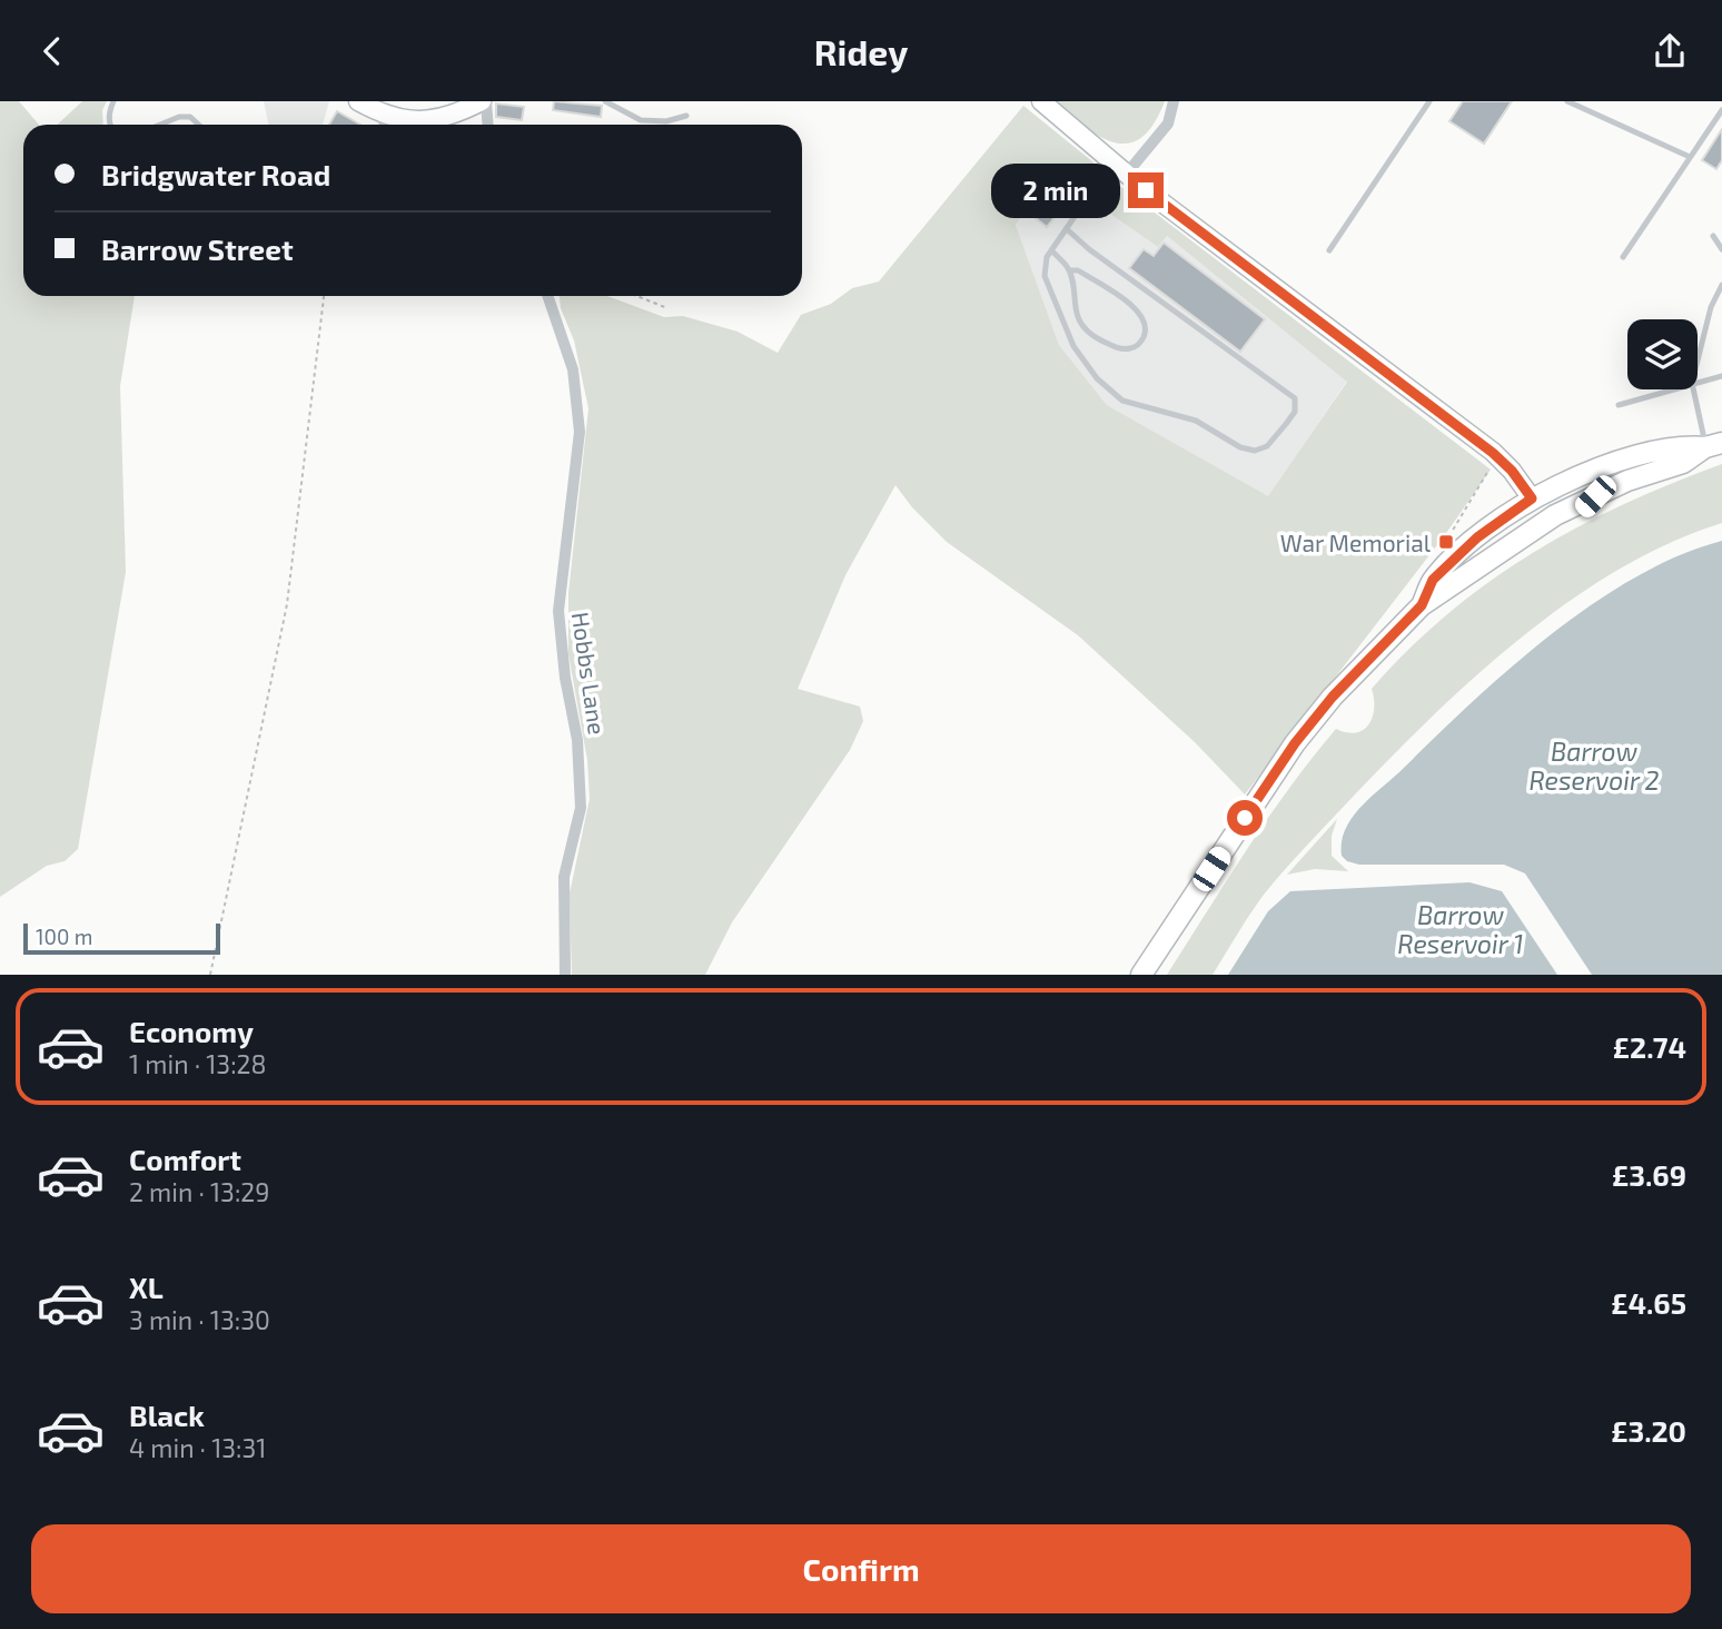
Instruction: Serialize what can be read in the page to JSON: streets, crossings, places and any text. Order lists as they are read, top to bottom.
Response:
{
  "streets": {
    "street": ["Hobbs Lane"]
  },
  "water": ["Barrow Reservoir 2", "Barrow Reservoir 1"],
  "places": {
    "transit": ["War Memorial"]
  },
  "scale_bar": "100 m",
  "page": {
    "header": "Ridey",
    "banner": ["Bridgwater Road", "Barrow Street"],
    "bubble": "2 min",
    "scale": "100 m",
    "list": [
      {
        "name": "Economy",
        "note": "1 min · 13:28",
        "value": "£2.74"
      },
      {
        "name": "Comfort",
        "note": "2 min · 13:29",
        "value": "£3.69"
      },
      {
        "name": "XL",
        "note": "3 min · 13:30",
        "value": "£4.65"
      },
      {
        "name": "Black",
        "note": "4 min · 13:31",
        "value": "£3.20"
      }
    ],
    "buttons": "Confirm"
  }
}
